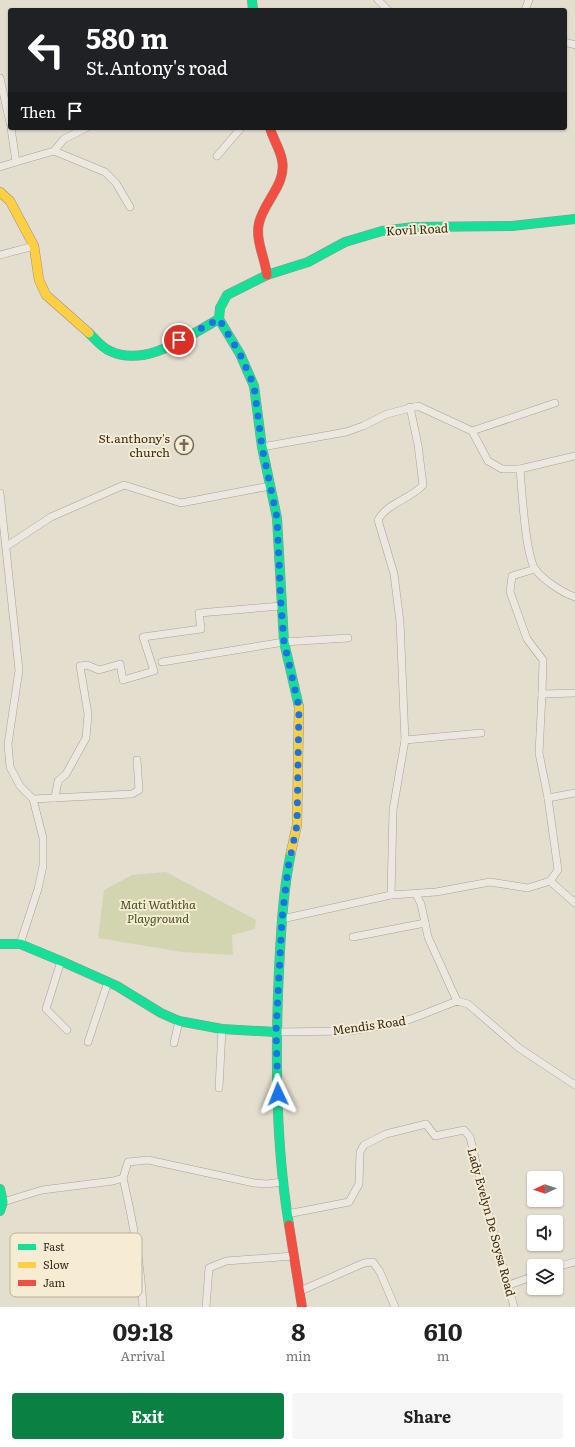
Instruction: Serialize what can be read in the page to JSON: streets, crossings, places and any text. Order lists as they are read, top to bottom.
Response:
{
  "streets": {
    "street": ["Kovil Road", "Mendis Road", "Lady Evelyn De Soysa Road"]
  },
  "parks": ["Mati Waththa Playground"],
  "places": {
    "church": ["St.anthony's church"]
  },
  "legend": ["Fast", "Slow", "Jam"],
  "north": "left",
  "page": {
    "turn": ["580 m", "St.Antony's road"],
    "then": "Then",
    "eta": [
      "09:18",
      "Arrival",
      "8",
      "min",
      "610",
      "m"
    ],
    "buttons": ["Exit", "Share"]
  }
}
